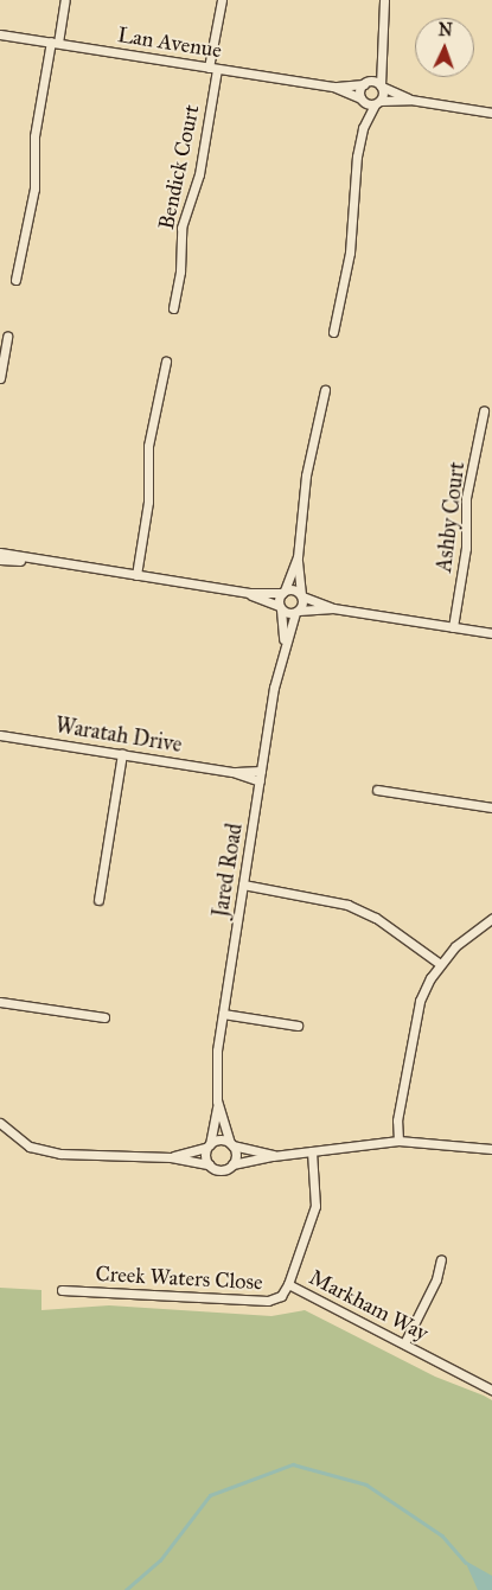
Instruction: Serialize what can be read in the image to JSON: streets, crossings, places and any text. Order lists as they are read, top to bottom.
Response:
{
  "streets": {
    "street": [
      "Lan Avenue",
      "Bendick Court",
      "Ashby Court",
      "Waratah Drive",
      "Jared Road",
      "Creek Waters Close",
      "Markham Way"
    ]
  },
  "crossings": [
    ["Lan Avenue", "Bendick Court"],
    ["Waratah Drive", "Jared Road"],
    ["Creek Waters Close", "Markham Way"]
  ],
  "north": "top"
}
